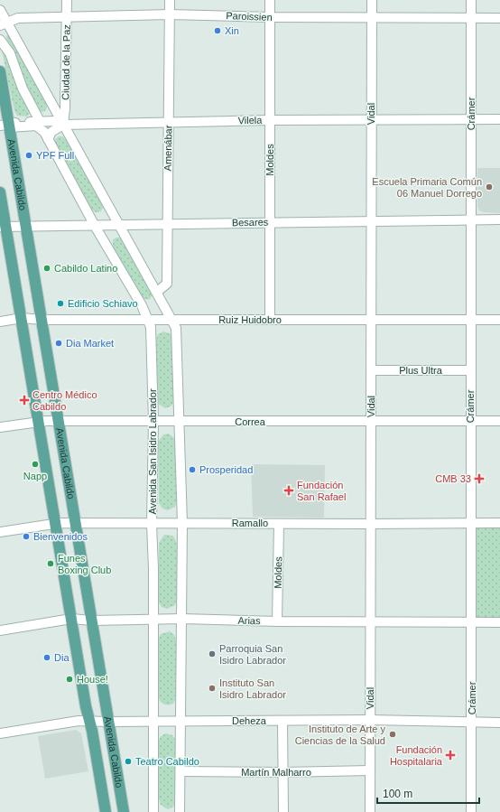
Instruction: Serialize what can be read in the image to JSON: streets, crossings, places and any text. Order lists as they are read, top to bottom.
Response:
{
  "streets": {
    "main road": ["Avenida Cabildo"],
    "street": [
      "Paroissien",
      "Ciudad de la Paz",
      "Vidal",
      "Crámer",
      "Vilela",
      "Amenábar",
      "Moldes",
      "Besares",
      "Ruiz Huidobro",
      "Plus Ultra",
      "Correa",
      "Avenida San Isidro Labrador",
      "Ramallo",
      "Arias",
      "Deheza",
      "Martín Malharro"
    ]
  },
  "crossings": [
    ["Paroissien", "Ciudad de la Paz"],
    ["Paroissien", "Vidal"],
    ["Paroissien", "Crámer"],
    ["Paroissien", "Amenábar"],
    ["Paroissien", "Moldes"],
    ["Ciudad de la Paz", "Vilela"],
    ["Vidal", "Vilela"],
    ["Vidal", "Besares"],
    ["Vidal", "Ruiz Huidobro"],
    ["Vidal", "Plus Ultra"],
    ["Vidal", "Correa"],
    ["Vidal", "Ramallo"],
    ["Vidal", "Arias"],
    ["Vidal", "Deheza"],
    ["Vidal", "Martín Malharro"],
    ["Crámer", "Vilela"],
    ["Crámer", "Besares"],
    ["Crámer", "Ruiz Huidobro"],
    ["Crámer", "Plus Ultra"],
    ["Crámer", "Correa"],
    ["Crámer", "Ramallo"],
    ["Crámer", "Arias"],
    ["Crámer", "Deheza"],
    ["Vilela", "Amenábar"],
    ["Vilela", "Moldes"],
    ["Vilela", "Avenida Cabildo"],
    ["Amenábar", "Besares"],
    ["Moldes", "Besares"],
    ["Moldes", "Ruiz Huidobro"],
    ["Moldes", "Ramallo"],
    ["Moldes", "Arias"],
    ["Avenida Cabildo", "Besares"],
    ["Avenida Cabildo", "Ruiz Huidobro"],
    ["Avenida Cabildo", "Correa"],
    ["Avenida Cabildo", "Ramallo"],
    ["Avenida Cabildo", "Arias"],
    ["Avenida Cabildo", "Deheza"],
    ["Besares", "Avenida San Isidro Labrador"],
    ["Ruiz Huidobro", "Avenida San Isidro Labrador"],
    ["Correa", "Avenida San Isidro Labrador"],
    ["Avenida San Isidro Labrador", "Ramallo"],
    ["Avenida San Isidro Labrador", "Arias"],
    ["Avenida San Isidro Labrador", "Deheza"]
  ],
  "places": {
    "other": [
      "Xin",
      "YPF Full",
      "Escuela Primaria Común 06 Manuel Dorrego",
      "Cabildo Latino",
      "Edificio Schiavo",
      "Dia Market",
      "Napp",
      "Prosperidad",
      "Bienvenidos",
      "Funes Boxing Club",
      "Parroquia San Isidro Labrador",
      "Dia",
      "House!",
      "Instituto San Isidro Labrador",
      "Instituto de Arte y Ciencias de la Salud",
      "Teatro Cabildo"
    ],
    "health": [
      "Centro Médico Cabildo",
      "CMB 33",
      "Fundación San Rafael",
      "Fundación Hospitalaria"
    ]
  },
  "scale_bar": "100 m"
}
